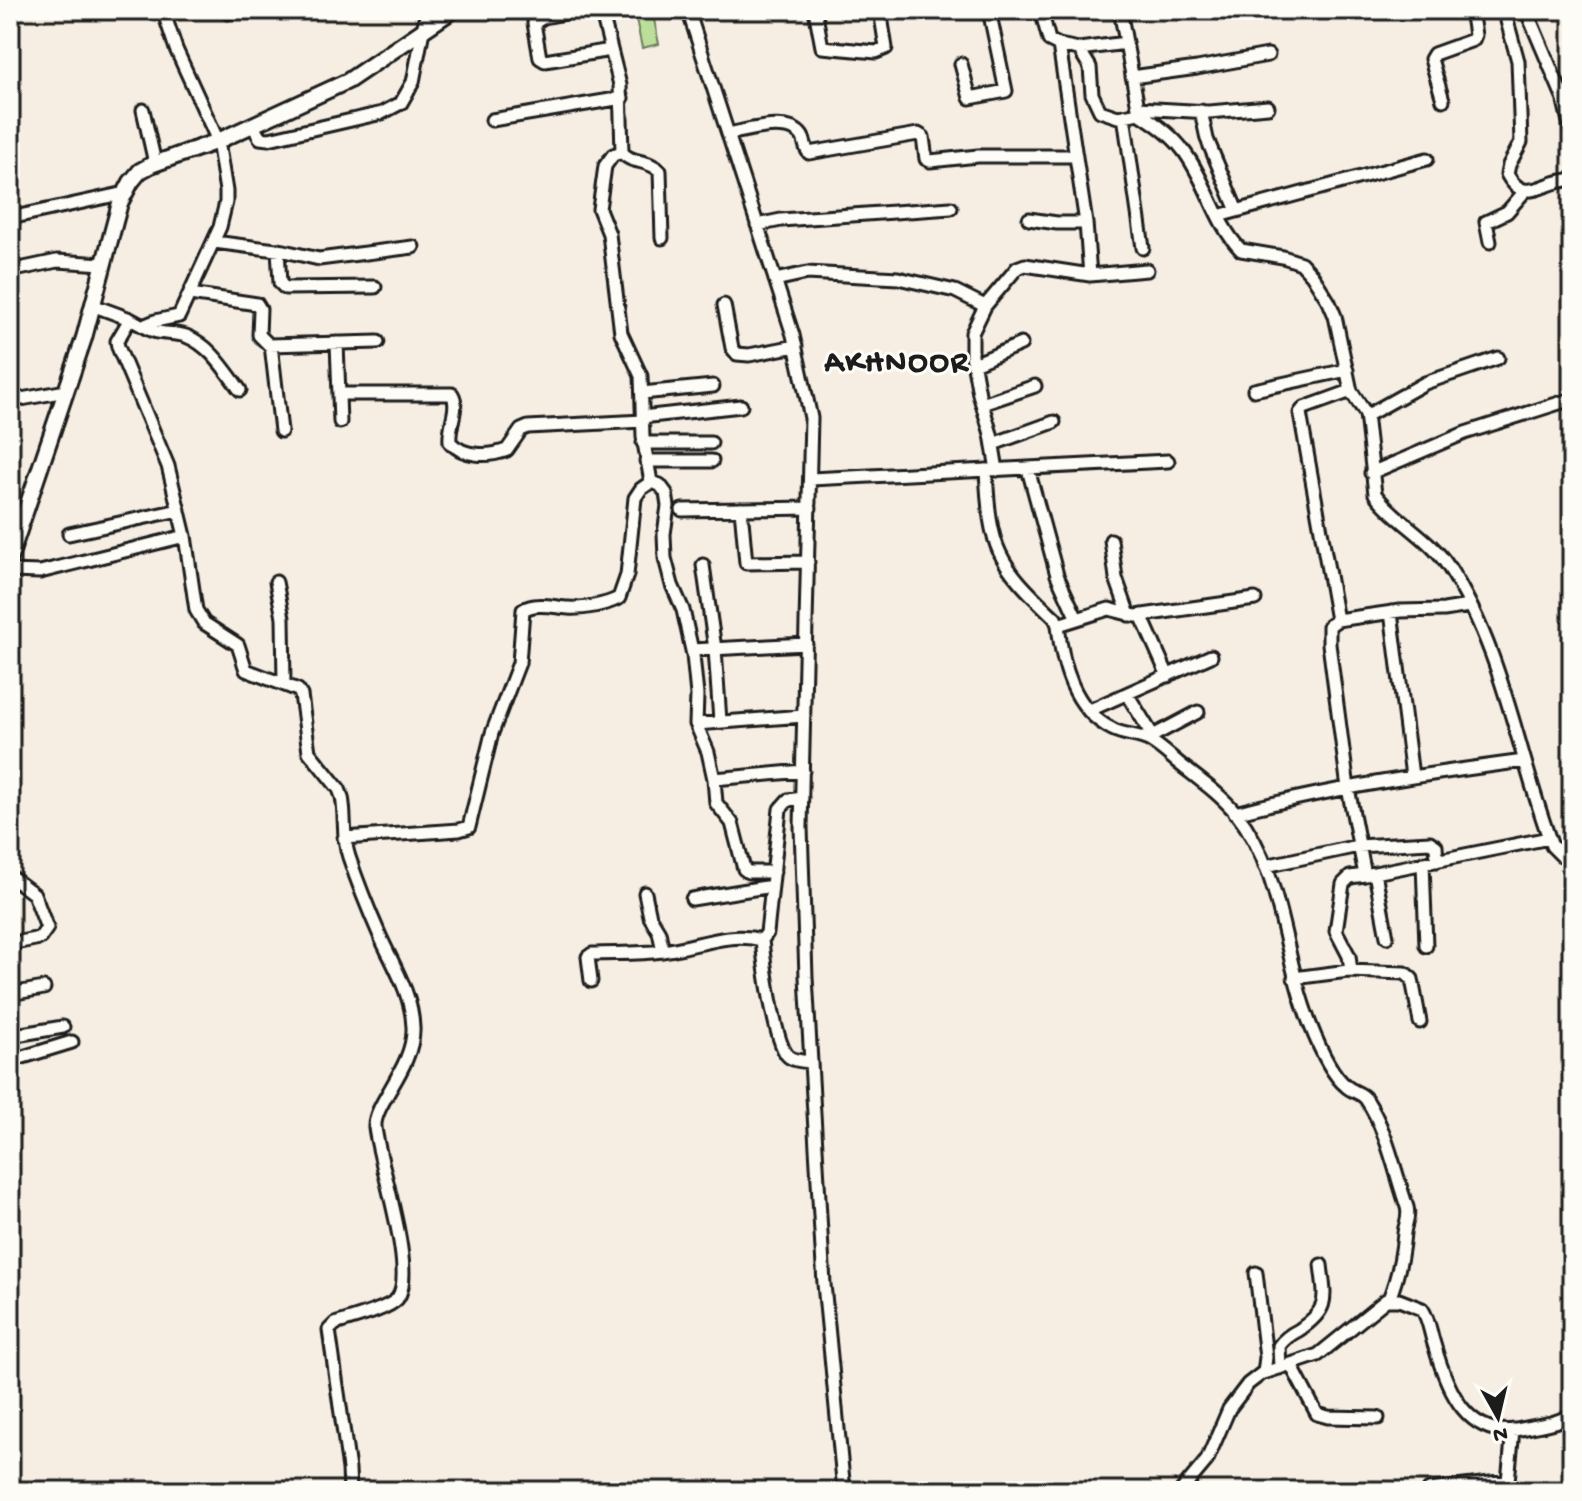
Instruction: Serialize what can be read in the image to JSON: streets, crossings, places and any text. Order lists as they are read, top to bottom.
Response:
{
  "districts": ["AKHNOOR"],
  "north": "bottom"
}
